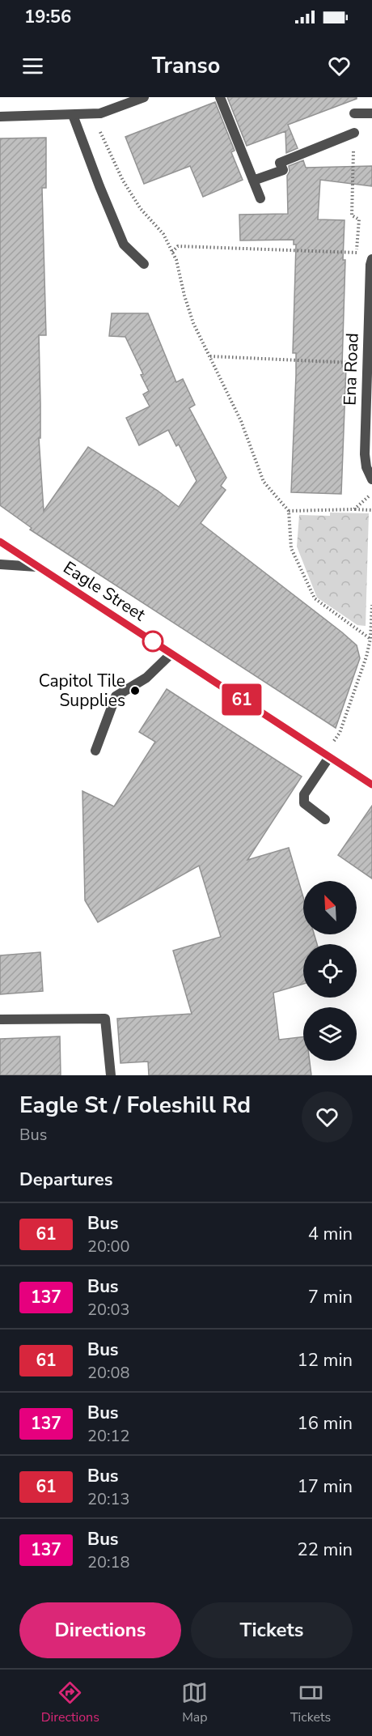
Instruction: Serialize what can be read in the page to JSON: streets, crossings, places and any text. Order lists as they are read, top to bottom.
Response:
{
  "streets": {
    "street": ["Ena Road", "Eagle Street"]
  },
  "places": ["Capitol Tile Supplies"],
  "lines": ["bus line 61"],
  "north": "top left",
  "page": {
    "status": "19:56",
    "header": "Transo",
    "on_map": "61",
    "heading": [
      ["Eagle St / Foleshill Rd", "Bus"],
      "Departures"
    ],
    "list": [
      {
        "mark": "61",
        "name": "Bus",
        "note": "20:00",
        "value": "4 min"
      },
      {
        "mark": "137",
        "name": "Bus",
        "note": "20:03",
        "value": "7 min"
      },
      {
        "mark": "61",
        "name": "Bus",
        "note": "20:08",
        "value": "12 min"
      },
      {
        "mark": "137",
        "name": "Bus",
        "note": "20:12",
        "value": "16 min"
      },
      {
        "mark": "61",
        "name": "Bus",
        "note": "20:13",
        "value": "17 min"
      },
      {
        "mark": "137",
        "name": "Bus",
        "note": "20:18",
        "value": "22 min"
      }
    ],
    "buttons": ["Directions", "Tickets"],
    "tabs": ["Directions", "Map", "Tickets"]
  }
}
